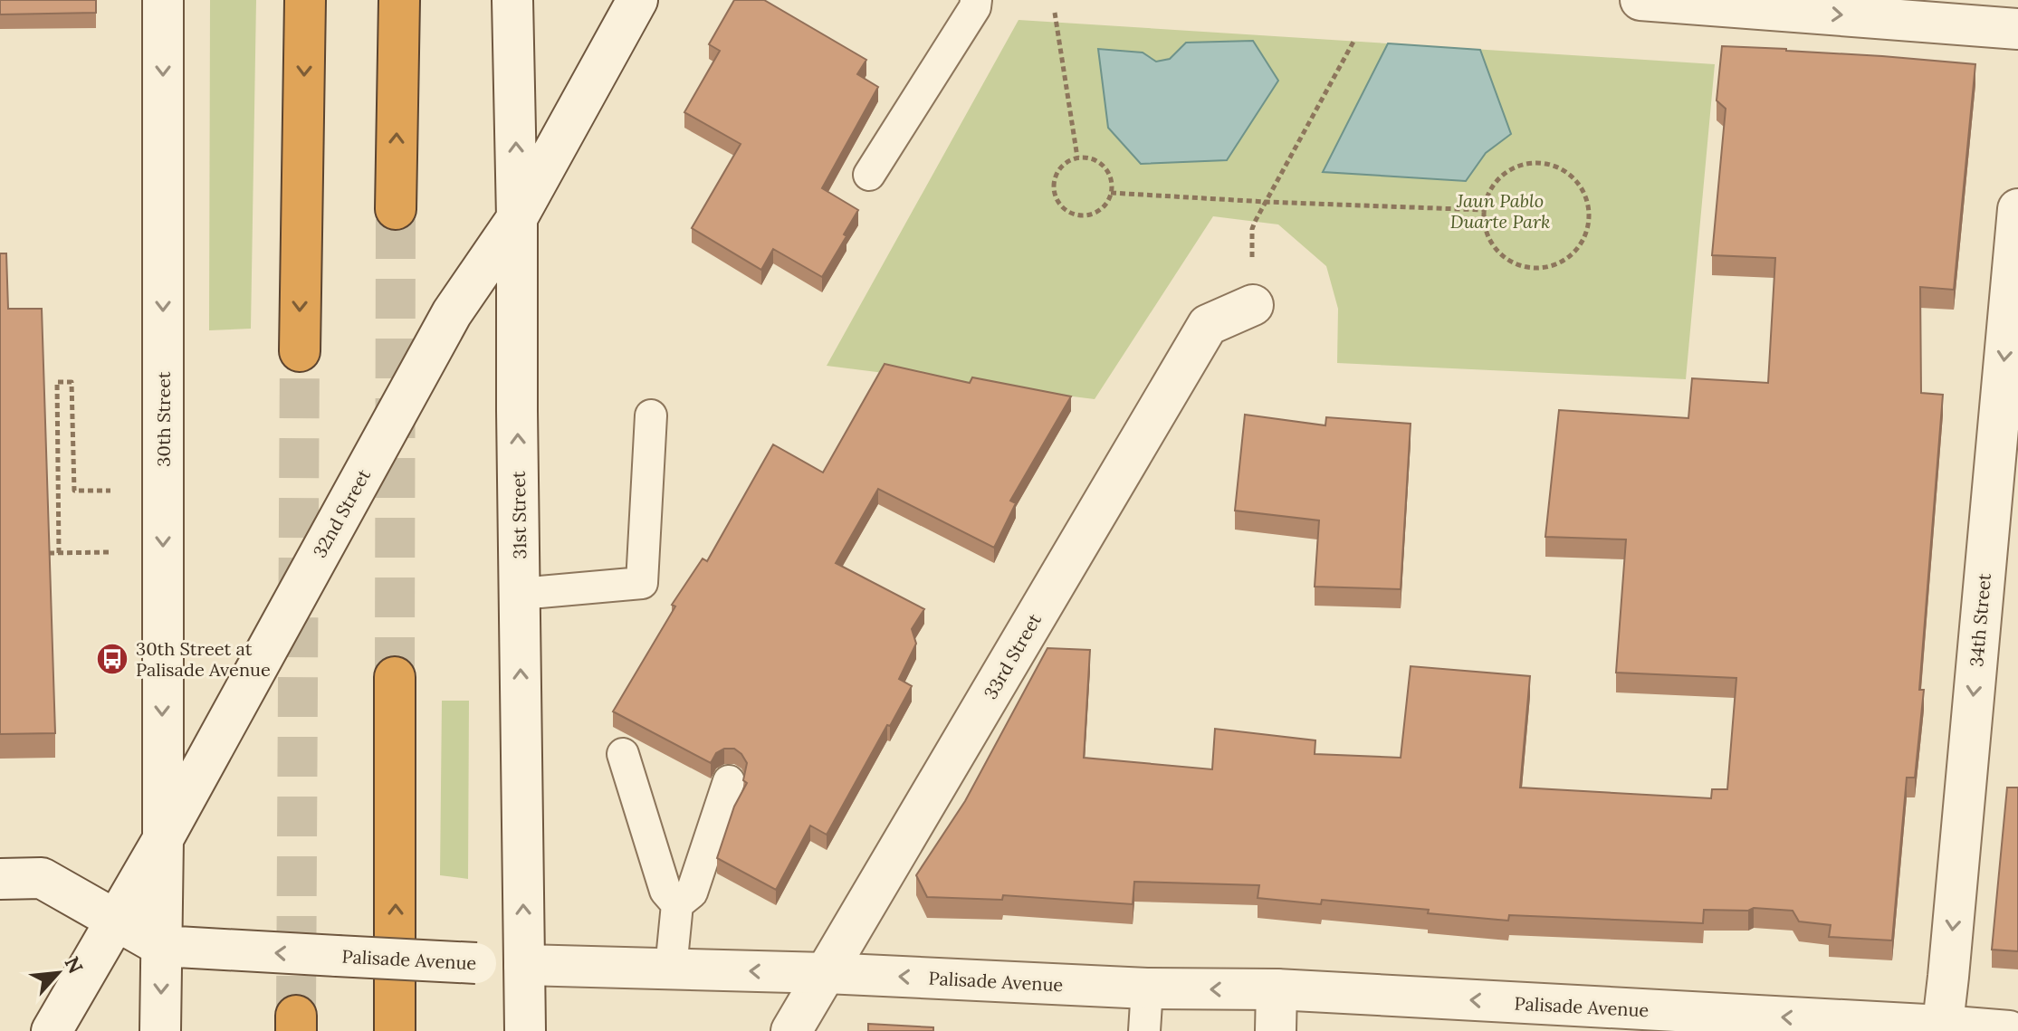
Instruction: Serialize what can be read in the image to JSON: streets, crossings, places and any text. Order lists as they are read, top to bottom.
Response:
{
  "streets": {
    "main road": [
      "30th Street",
      "32nd Street",
      "31st Street",
      "34th Street",
      "33rd Street",
      "Palisade Avenue"
    ]
  },
  "crossings": [
    ["30th Street", "32nd Street"],
    ["30th Street", "Palisade Avenue"],
    ["32nd Street", "31st Street"],
    ["32nd Street", "Palisade Avenue"],
    ["31st Street", "Palisade Avenue"],
    ["34th Street", "Palisade Avenue"],
    ["33rd Street", "Palisade Avenue"]
  ],
  "one_way": [
    "30th Street",
    "31st Street",
    "34th Street",
    "Palisade Avenue"
  ],
  "parks": ["Jaun Pablo Duarte Park"],
  "places": {
    "bus stop": ["30th Street at Palisade Avenue"]
  },
  "north": "top right"
}
